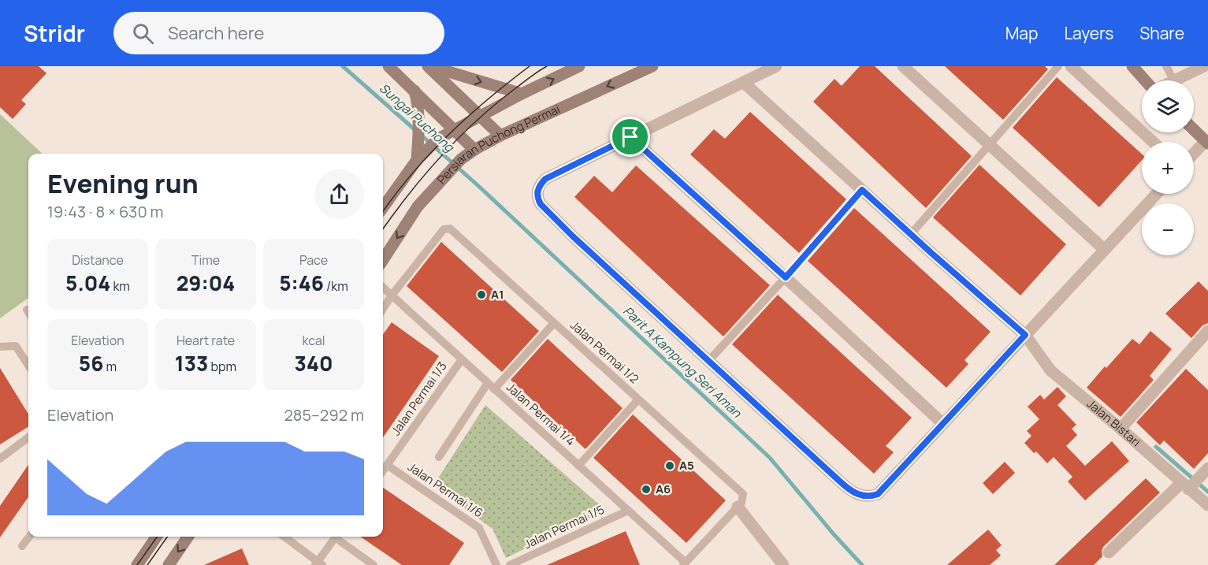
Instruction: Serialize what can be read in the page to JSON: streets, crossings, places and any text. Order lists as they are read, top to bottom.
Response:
{
  "streets": {
    "main road": ["Persiaran Puchong Permai"],
    "street": ["Jalan Bistari"],
    "lane": [
      "Jalan Permai 1/2",
      "Jalan Permai 1/3",
      "Jalan Permai 1/4",
      "Jalan Permai 1/6",
      "Jalan Permai 1/5"
    ]
  },
  "crossings": [
    ["Jalan Permai 1/2", "Jalan Permai 1/4"],
    ["Jalan Permai 1/3", "Jalan Permai 1/4"],
    ["Jalan Permai 1/3", "Jalan Permai 1/6"],
    ["Jalan Permai 1/4", "Jalan Permai 1/5"]
  ],
  "water": ["Sungai Puchong", "Parit A Kampung Seri Aman"],
  "places": ["A1", "A5", "A6"],
  "page": {
    "header": "Stridr",
    "search": "Search here",
    "nav": ["Map", "Layers", "Share"],
    "map_buttons": ["+", "−"],
    "heading": ["Evening run", "19:43 · 8 × 630 m"],
    "stats": [
      ["Distance", "5.04 km"],
      ["Time", "29:04"],
      ["Pace", "5:46 /km"],
      ["Elevation", "56 m"],
      ["Heart rate", "133 bpm"],
      ["kcal", "340"]
    ],
    "chart": ["Elevation", "285–292 m"]
  }
}
